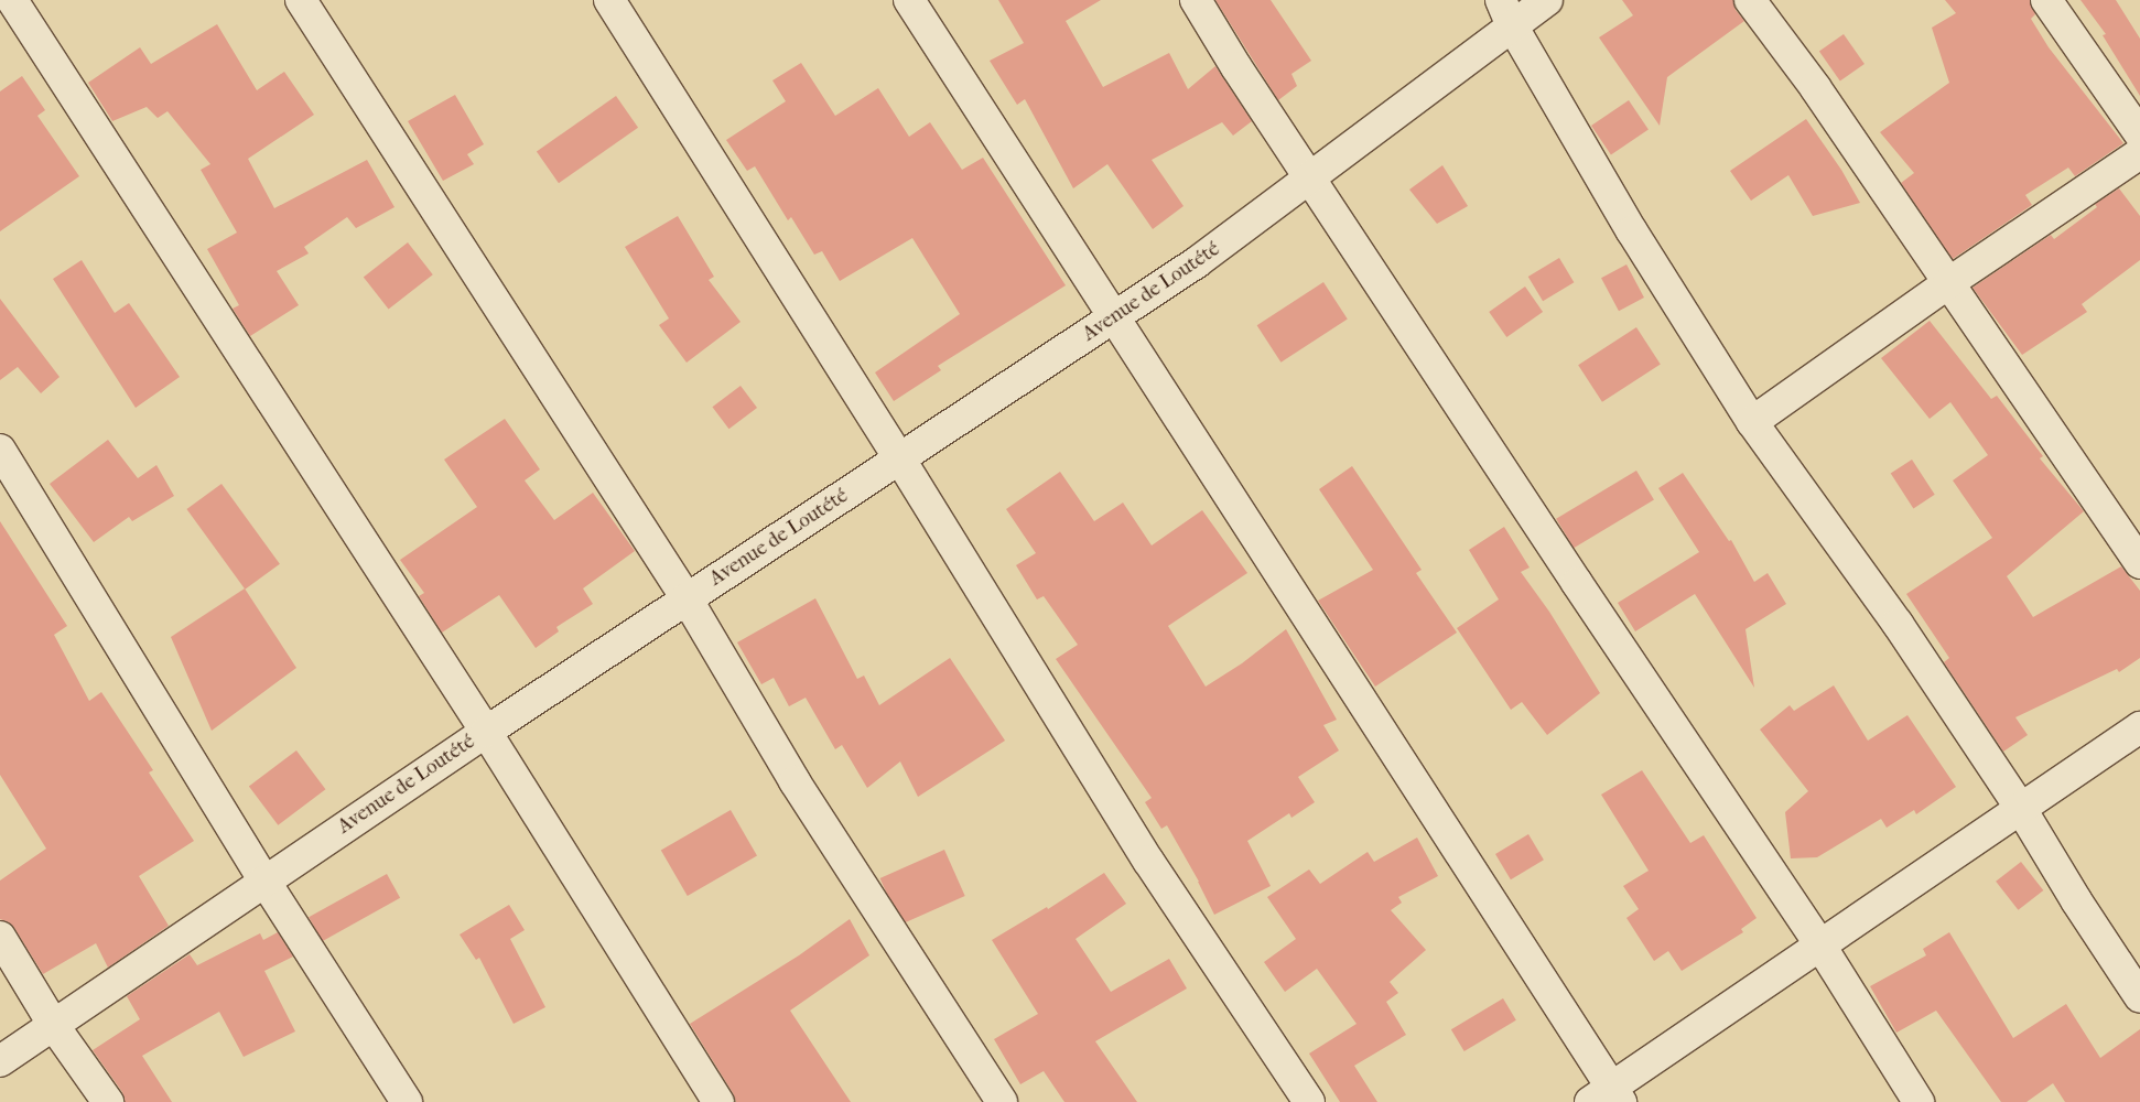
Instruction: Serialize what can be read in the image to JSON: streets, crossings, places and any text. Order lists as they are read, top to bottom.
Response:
{
  "streets": {
    "street": ["Avenue de Loutété"]
  }
}
